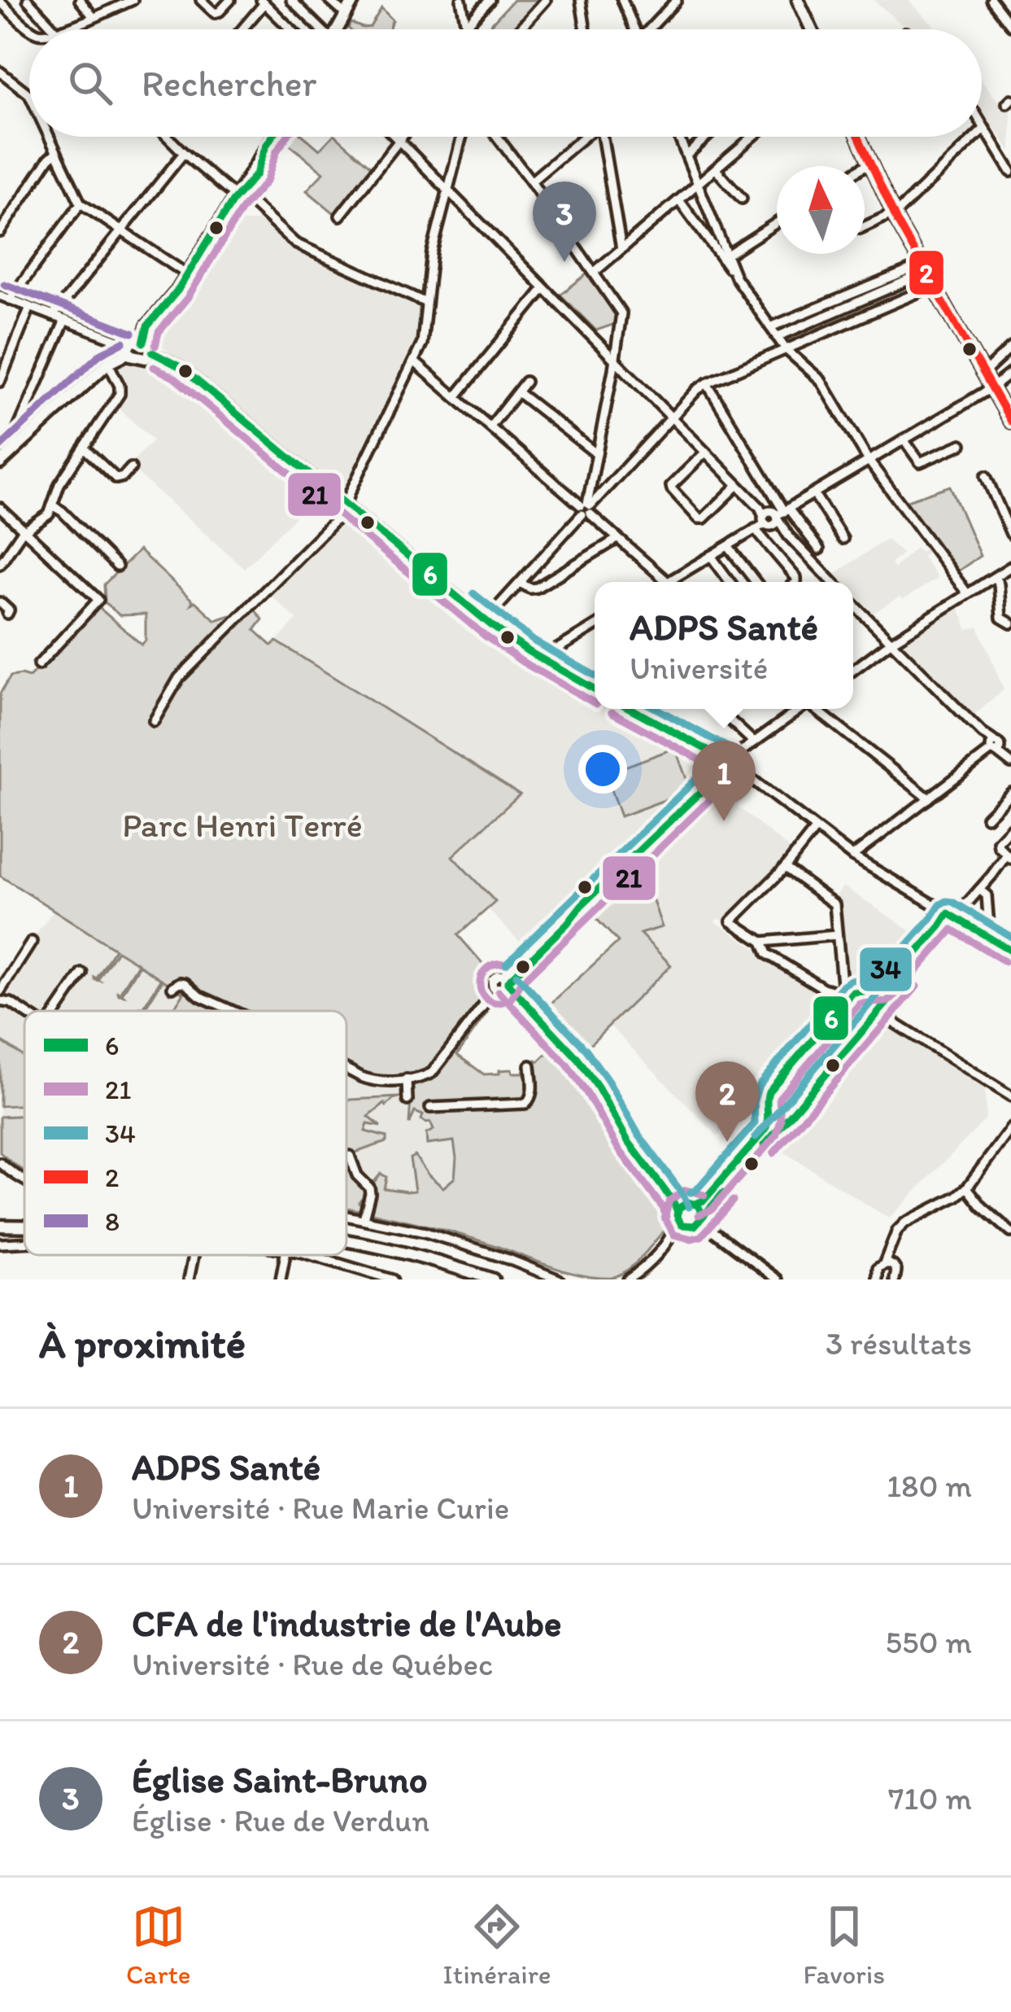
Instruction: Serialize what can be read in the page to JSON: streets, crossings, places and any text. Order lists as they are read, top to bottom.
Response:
{
  "parks": ["Parc Henri Terré"],
  "lines": [
    "transit line 6",
    "transit line 21",
    "transit line 2",
    "transit line 8",
    "transit line 34"
  ],
  "legend": [
    "6",
    "21",
    "34",
    "2",
    "8"
  ],
  "north": "top",
  "page": {
    "search": "Rechercher",
    "pins": ["3", "1", "2"],
    "popup": ["ADPS Santé", "Université"],
    "heading": ["À proximité", "3 résultats"],
    "list": [
      {
        "mark": "1",
        "name": "ADPS Santé",
        "note": "Université · Rue Marie Curie",
        "value": "180 m"
      },
      {
        "mark": "2",
        "name": "CFA de l'industrie de l'Aube",
        "note": "Université · Rue de Québec",
        "value": "550 m"
      },
      {
        "mark": "3",
        "name": "Église Saint-Bruno",
        "note": "Église · Rue de Verdun",
        "value": "710 m"
      }
    ],
    "nav": ["Carte", "Itinéraire", "Favoris"]
  }
}
